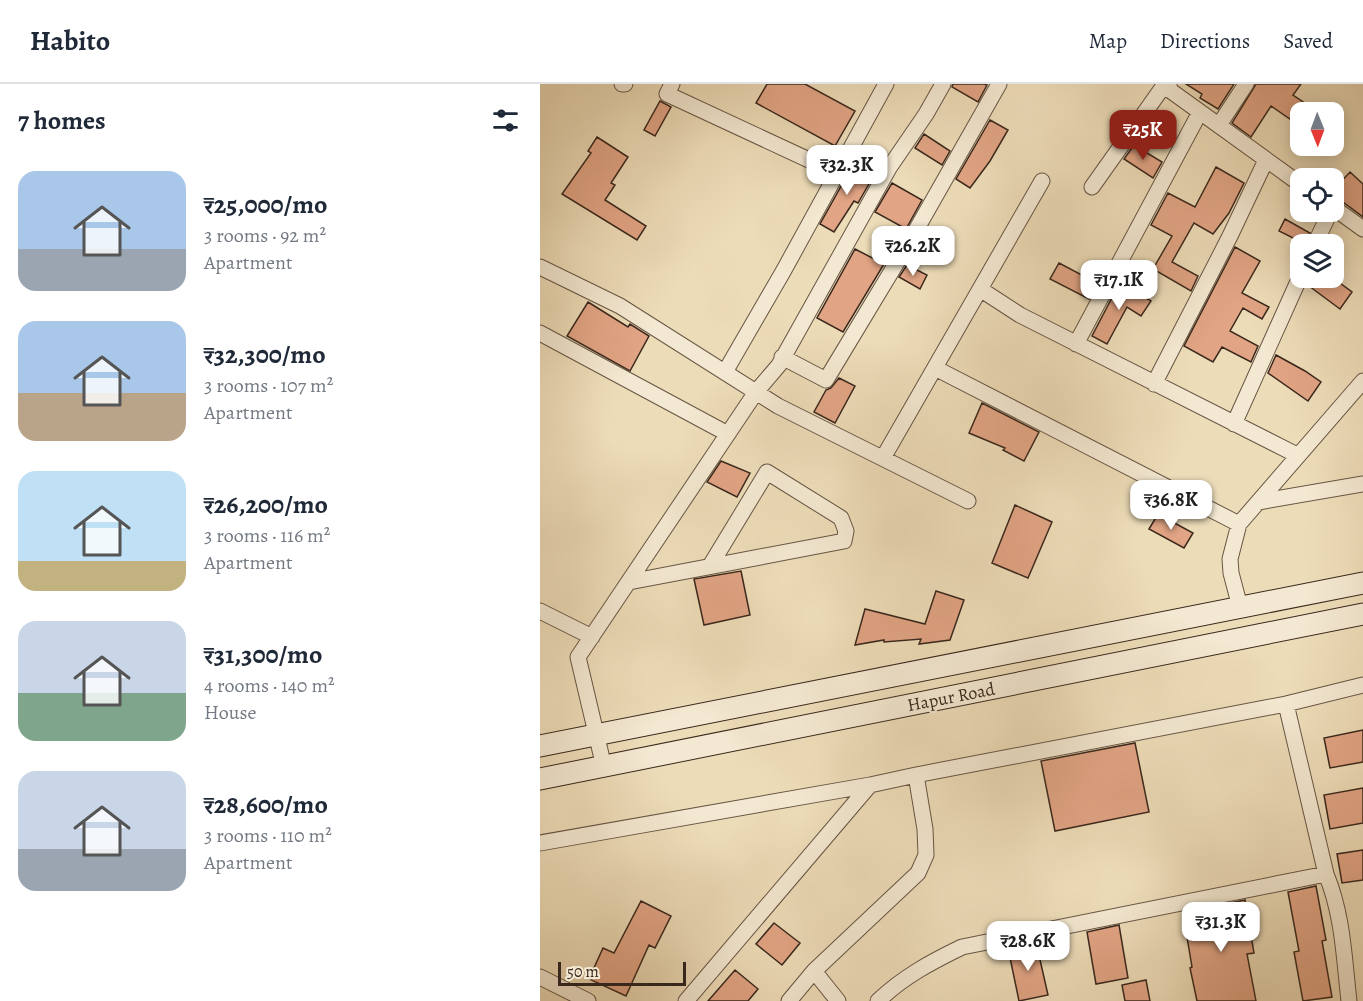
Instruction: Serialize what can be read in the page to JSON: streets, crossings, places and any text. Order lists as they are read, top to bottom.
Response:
{
  "streets": {
    "main road": ["Hapur Road"]
  },
  "scale_bar": "50 m",
  "north": "bottom",
  "page": {
    "header": "Habito",
    "nav": ["Map", "Directions", "Saved"],
    "heading": "7 homes",
    "price": [
      "₹25K",
      "₹32.3K",
      "₹26.2K",
      "₹17.1K",
      "₹36.8K",
      "₹31.3K",
      "₹28.6K"
    ],
    "list": [
      {
        "name": "₹25,000/mo",
        "note": "3 rooms · 92 m² · Apartment"
      },
      {
        "name": "₹32,300/mo",
        "note": "3 rooms · 107 m² · Apartment"
      },
      {
        "name": "₹26,200/mo",
        "note": "3 rooms · 116 m² · Apartment"
      },
      {
        "name": "₹31,300/mo",
        "note": "4 rooms · 140 m² · House"
      },
      {
        "name": "₹28,600/mo",
        "note": "3 rooms · 110 m² · Apartment"
      }
    ],
    "scale": "50 m"
  }
}
